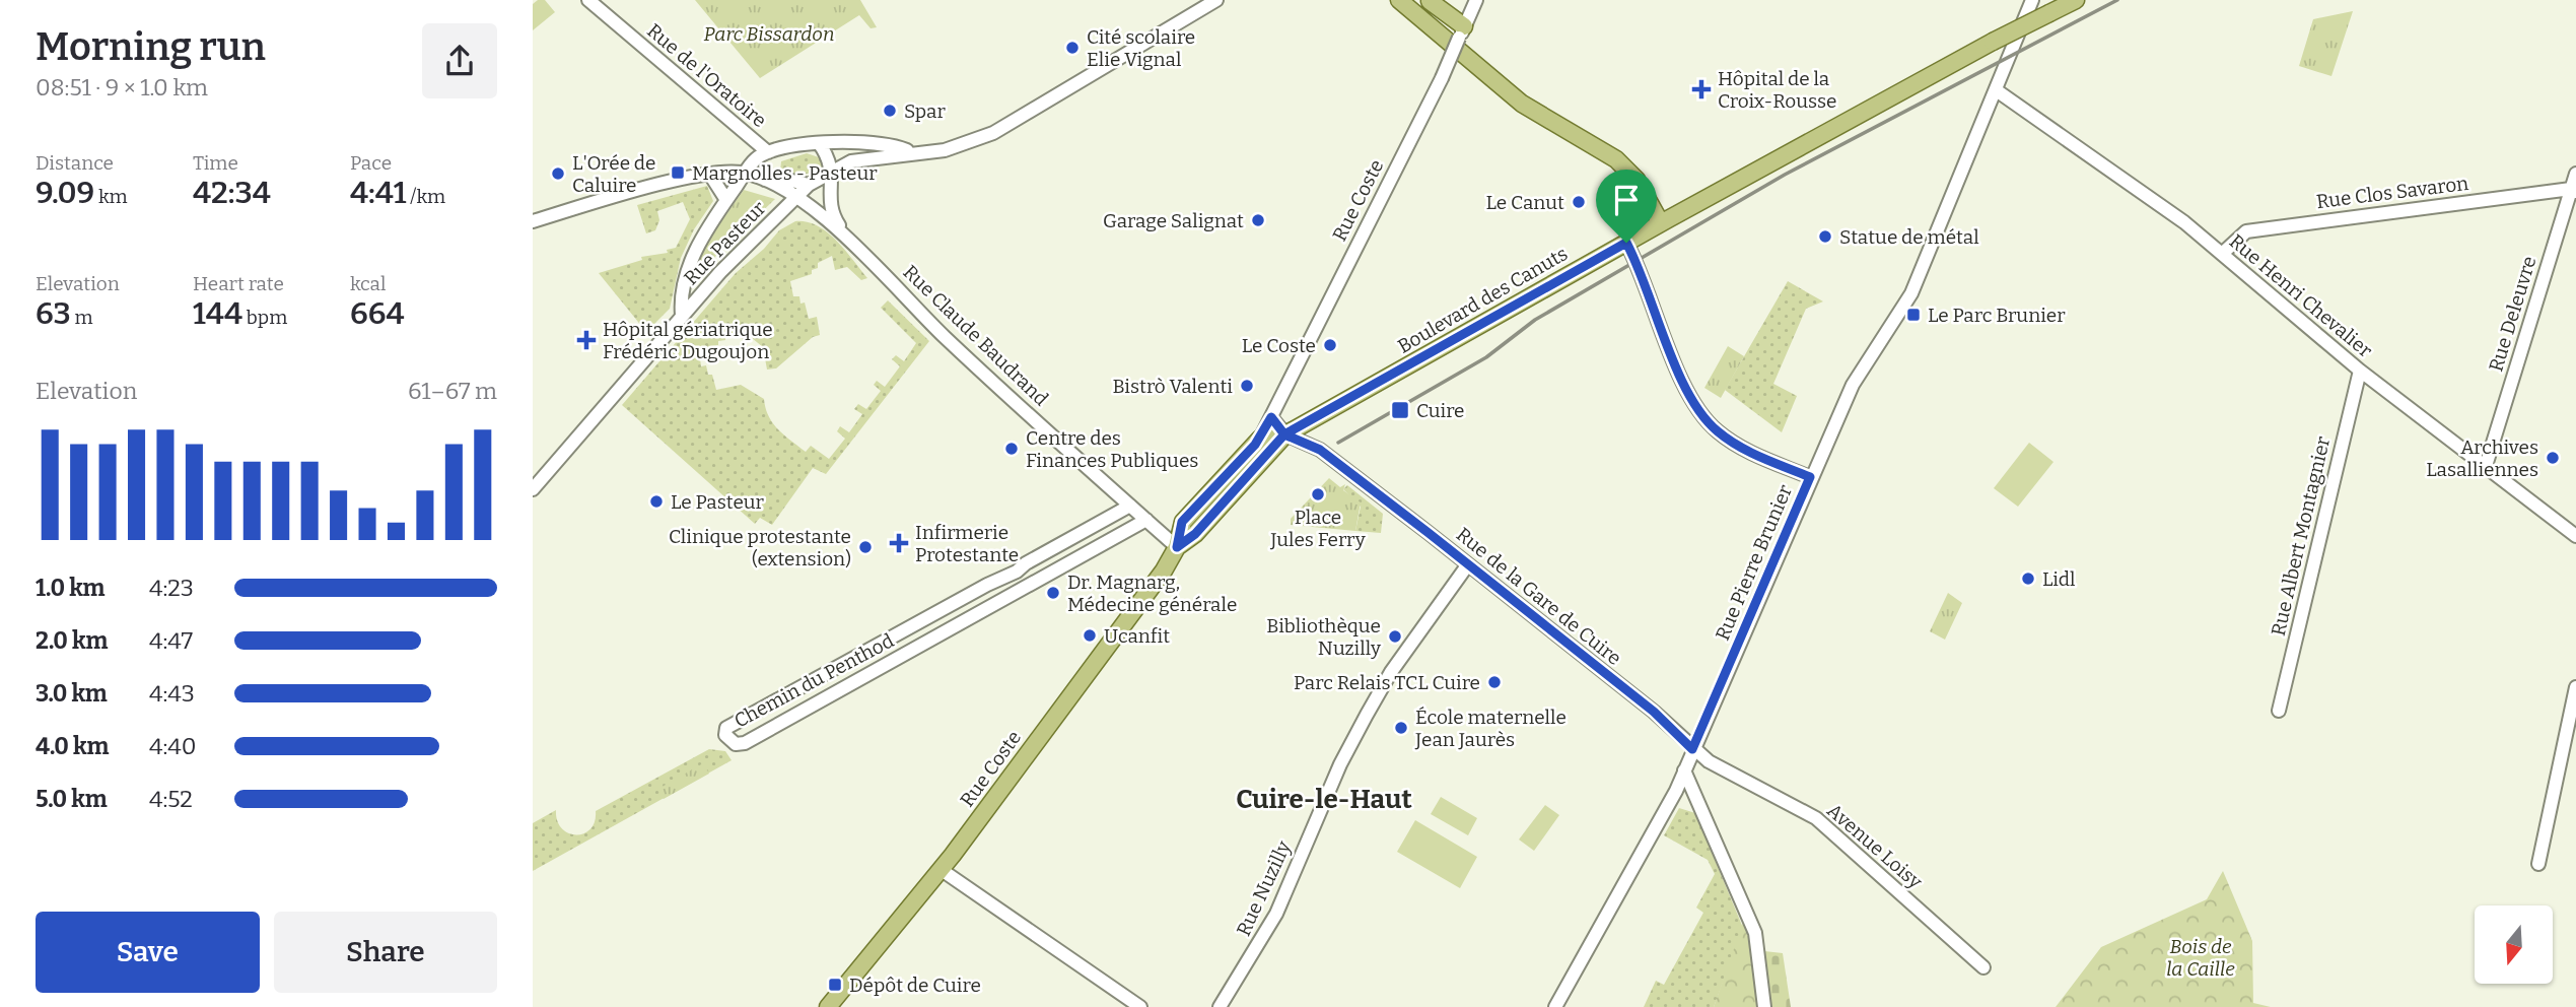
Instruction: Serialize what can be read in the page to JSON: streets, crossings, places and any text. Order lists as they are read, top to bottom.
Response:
{
  "streets": {
    "main road": ["Rue Coste", "Boulevard des Canuts"],
    "street": [
      "Rue de l'Oratoire",
      "Rue Clos Savaron",
      "Rue Pasteur",
      "Rue Henri Chevalier",
      "Rue Deleuvre",
      "Rue Claude Baudrand",
      "Rue Albert Montagnier",
      "Rue Pierre Brunier",
      "Rue de la Gare de Cuire",
      "Chemin du Penthod",
      "Avenue Loisy",
      "Rue Nuzilly"
    ]
  },
  "crossings": [
    ["Rue de l'Oratoire", "Rue Pasteur"],
    ["Rue Clos Savaron", "Rue Henri Chevalier"],
    ["Rue Clos Savaron", "Rue Deleuvre"],
    ["Rue Coste", "Boulevard des Canuts"],
    ["Rue Coste", "Rue Claude Baudrand"],
    ["Rue Coste", "Rue de la Gare de Cuire"],
    ["Rue Pasteur", "Rue Claude Baudrand"],
    ["Rue Henri Chevalier", "Rue Deleuvre"],
    ["Rue Henri Chevalier", "Rue Albert Montagnier"],
    ["Rue Henri Chevalier", "Rue Pierre Brunier"],
    ["Boulevard des Canuts", "Rue de la Gare de Cuire"],
    ["Rue Claude Baudrand", "Chemin du Penthod"],
    ["Rue Pierre Brunier", "Rue de la Gare de Cuire"],
    ["Rue Pierre Brunier", "Avenue Loisy"],
    ["Rue de la Gare de Cuire", "Avenue Loisy"],
    ["Rue de la Gare de Cuire", "Rue Nuzilly"]
  ],
  "districts": ["Cuire-le-Haut"],
  "parks": ["Parc Bissardon", "Bois de la Caille"],
  "places": {
    "other": [
      "Cité scolaire Elie Vignal",
      "Spar",
      "L'Orée de Caluire",
      "Le Canut",
      "Garage Salignat",
      "Statue de métal",
      "Le Coste",
      "Bistrò Valenti",
      "Centre des Finances Publiques",
      "Archives Lasalliennes",
      "Place Jules Ferry",
      "Le Pasteur",
      "Clinique protestante (extension)",
      "Lidl",
      "Dr. Magnarg, Médecine générale",
      "Ucanfit",
      "Bibliothèque Nuzilly",
      "Parc Relais TCL Cuire",
      "École maternelle Jean Jaurès"
    ],
    "health": ["Hôpital de la Croix-Rousse", "Hôpital gériatrique Frédéric Dugoujon", "Infirmerie Protestante"],
    "transit": [
      "Margnolles - Pasteur",
      "Le Parc Brunier",
      "Cuire",
      "Dépôt de Cuire"
    ]
  },
  "north": "bottom",
  "page": {
    "heading": ["Morning run", "08:51 · 9 × 1.0 km"],
    "stats": [
      ["Distance", "9.09 km"],
      ["Time", "42:34"],
      ["Pace", "4:41 /km"],
      ["Elevation", "63 m"],
      ["Heart rate", "144 bpm"],
      ["kcal", "664"]
    ],
    "chart": ["Elevation", "61–67 m"],
    "list": [
      {
        "name": "1.0 km",
        "note": "4:23"
      },
      {
        "name": "2.0 km",
        "note": "4:47"
      },
      {
        "name": "3.0 km",
        "note": "4:43"
      },
      {
        "name": "4.0 km",
        "note": "4:40"
      },
      {
        "name": "5.0 km",
        "note": "4:52"
      }
    ],
    "buttons": ["Save", "Share"]
  }
}
